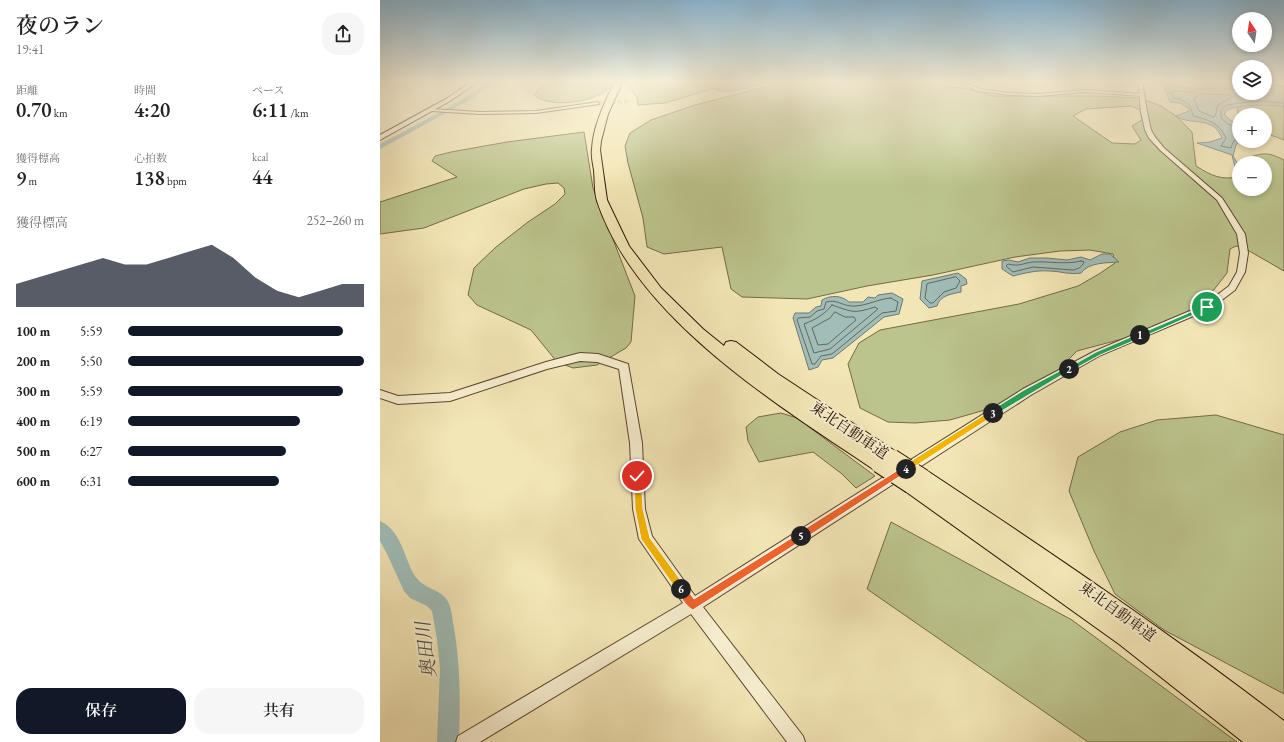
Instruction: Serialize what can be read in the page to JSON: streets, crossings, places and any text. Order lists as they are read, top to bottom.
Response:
{
  "streets": {
    "highway": ["東北自動車道"]
  },
  "water": ["奥田川"],
  "north": "top",
  "page": {
    "heading": ["夜のラン", "19:41"],
    "map_buttons": ["+", "−"],
    "stats": [
      ["距離", "0.70 km"],
      ["時間", "4:20"],
      ["ペース", "6:11 /km"],
      ["獲得標高", "9 m"],
      ["心拍数", "138 bpm"],
      ["kcal", "44"]
    ],
    "chart": ["獲得標高", "252–260 m"],
    "list": [
      {
        "name": "100 m",
        "note": "5:59"
      },
      {
        "name": "200 m",
        "note": "5:50"
      },
      {
        "name": "300 m",
        "note": "5:59"
      },
      {
        "name": "400 m",
        "note": "6:19"
      },
      {
        "name": "500 m",
        "note": "6:27"
      },
      {
        "name": "600 m",
        "note": "6:31"
      }
    ],
    "pins": [
      "1",
      "2",
      "3",
      "4",
      "5",
      "6"
    ],
    "buttons": ["保存", "共有"]
  }
}
